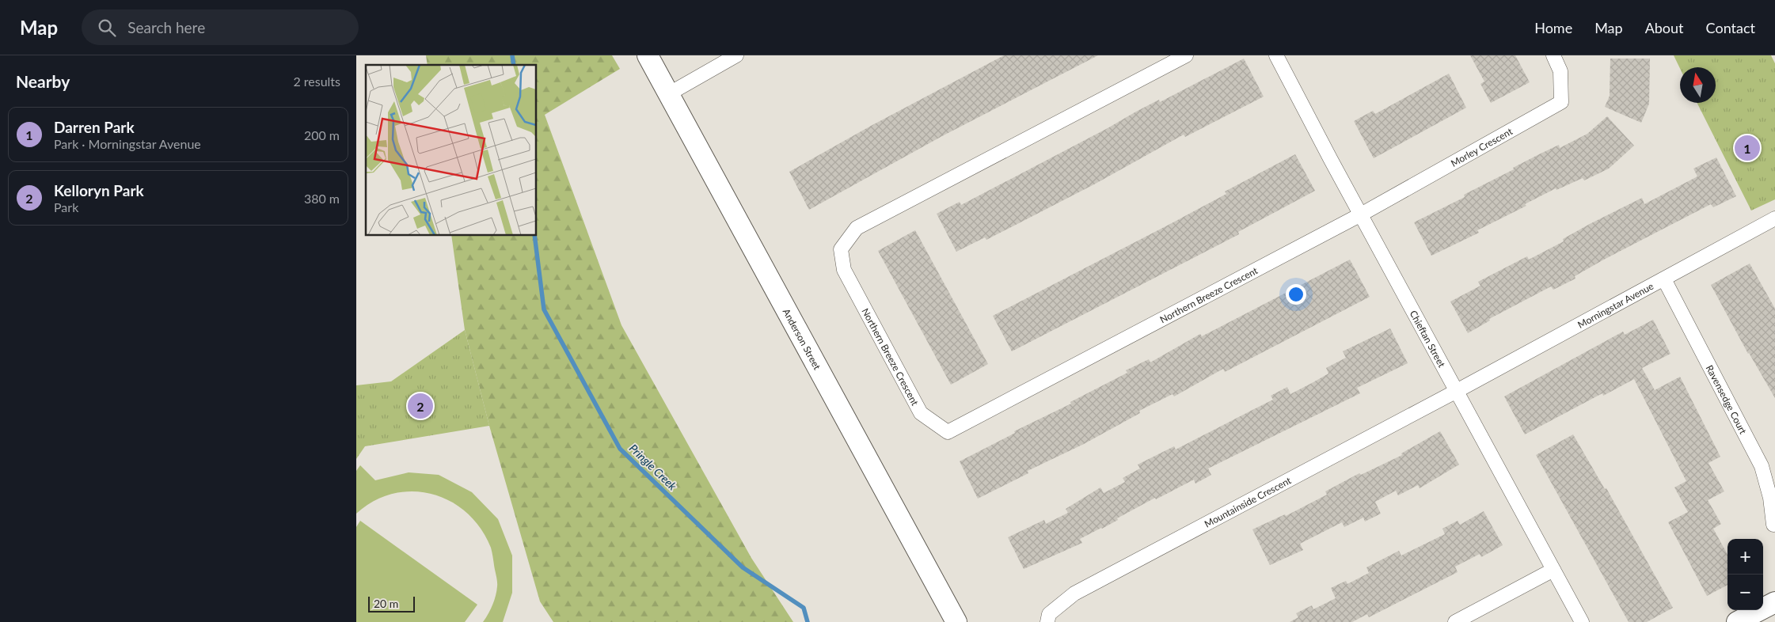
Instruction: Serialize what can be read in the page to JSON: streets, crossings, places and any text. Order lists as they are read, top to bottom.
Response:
{
  "streets": {
    "street": [
      "Morley Crescent",
      "Northern Breeze Crescent",
      "Morningstar Avenue",
      "Anderson Street",
      "Chieftan Street",
      "Ravensedge Court",
      "Mountainside Crescent"
    ]
  },
  "crossings": [
    ["Morley Crescent", "Northern Breeze Crescent"],
    ["Morley Crescent", "Chieftan Street"],
    ["Northern Breeze Crescent", "Chieftan Street"],
    ["Morningstar Avenue", "Chieftan Street"],
    ["Morningstar Avenue", "Ravensedge Court"],
    ["Morningstar Avenue", "Mountainside Crescent"],
    ["Chieftan Street", "Mountainside Crescent"]
  ],
  "water": ["Pringle Creek"],
  "scale_bar": "20 m",
  "north": "top",
  "page": {
    "header": "Map",
    "search": "Search here",
    "nav": [
      "Home",
      "Map",
      "About",
      "Contact"
    ],
    "heading": ["Nearby", "2 results"],
    "list": [
      {
        "mark": "1",
        "name": "Darren Park",
        "note": "Park · Morningstar Avenue",
        "value": "200 m"
      },
      {
        "mark": "2",
        "name": "Kelloryn Park",
        "note": "Park",
        "value": "380 m"
      }
    ],
    "pins": ["1", "2"],
    "map_buttons": ["+", "−"],
    "scale": "20 m"
  }
}
